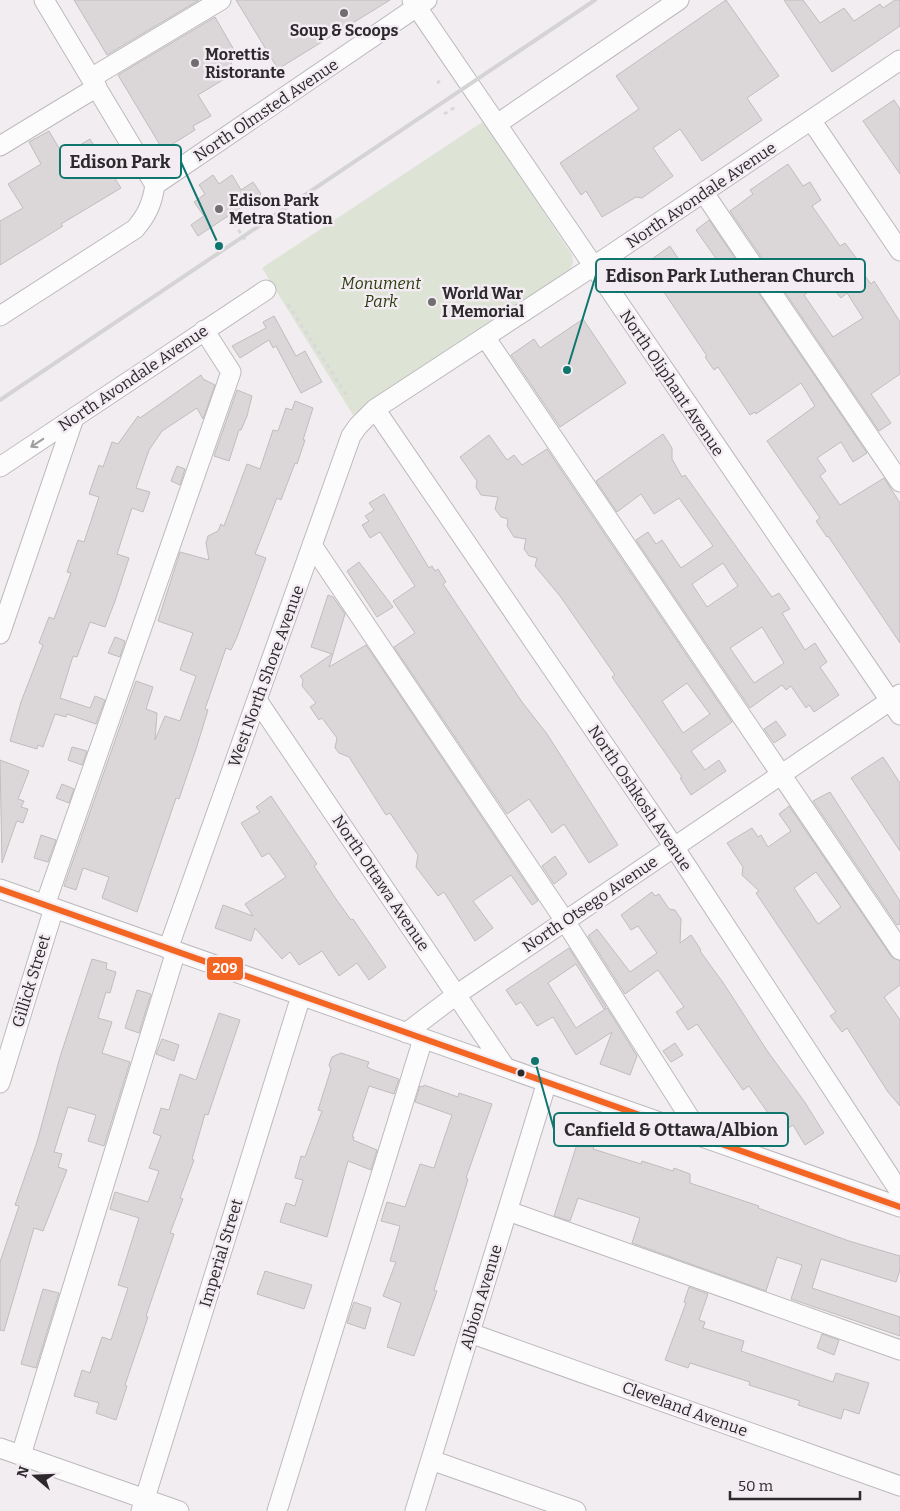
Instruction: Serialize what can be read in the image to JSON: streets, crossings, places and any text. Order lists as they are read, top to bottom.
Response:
{
  "streets": {
    "street": [
      "North Olmsted Avenue",
      "North Avondale Avenue",
      "North Oliphant Avenue",
      "West North Shore Avenue",
      "North Oshkosh Avenue",
      "North Ottawa Avenue",
      "North Otsego Avenue",
      "Gillick Street",
      "Imperial Street",
      "Albion Avenue",
      "Cleveland Avenue"
    ]
  },
  "crossings": [
    ["North Olmsted Avenue", "North Oliphant Avenue"],
    ["North Avondale Avenue", "North Oliphant Avenue"],
    ["North Avondale Avenue", "West North Shore Avenue"],
    ["North Avondale Avenue", "North Oshkosh Avenue"],
    ["North Avondale Avenue", "Gillick Street"],
    ["North Oliphant Avenue", "North Otsego Avenue"],
    ["West North Shore Avenue", "North Oshkosh Avenue"],
    ["West North Shore Avenue", "North Ottawa Avenue"],
    ["North Oshkosh Avenue", "North Otsego Avenue"],
    ["North Ottawa Avenue", "North Otsego Avenue"],
    ["Albion Avenue", "Cleveland Avenue"]
  ],
  "parks": ["Monument Park"],
  "places": [
    "Soup & Scoops",
    "Morettis Ristorante",
    "Edison Park Metra Station",
    "Edison Park",
    "World War I Memorial",
    "Edison Park Lutheran Church",
    "Canfield & Ottawa/Albion"
  ],
  "lines": ["transit line 209"],
  "scale_bar": "50 m",
  "north": "left"
}
